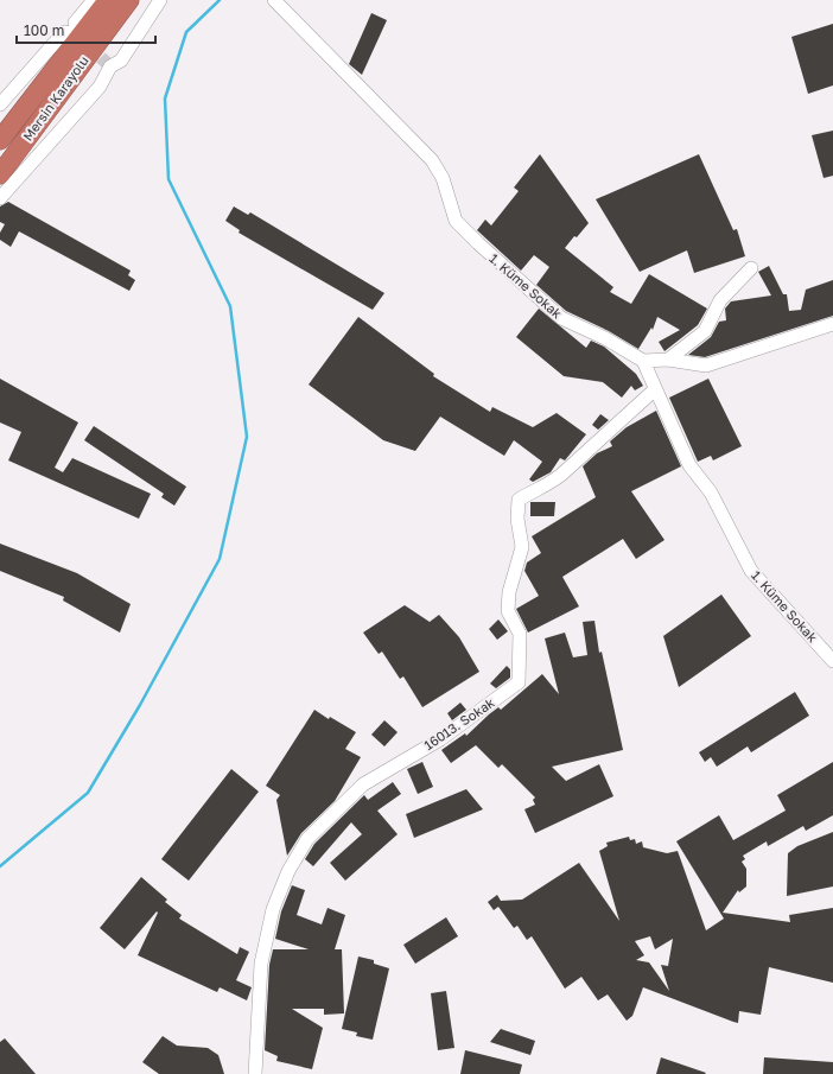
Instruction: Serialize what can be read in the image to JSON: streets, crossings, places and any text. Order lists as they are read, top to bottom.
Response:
{
  "streets": {
    "highway": ["Mersin Karayolu"],
    "street": ["1. Küme Sokak", "16013. Sokak"]
  },
  "crossings": [
    ["1. Küme Sokak", "16013. Sokak"]
  ],
  "scale_bar": "100 m"
}
